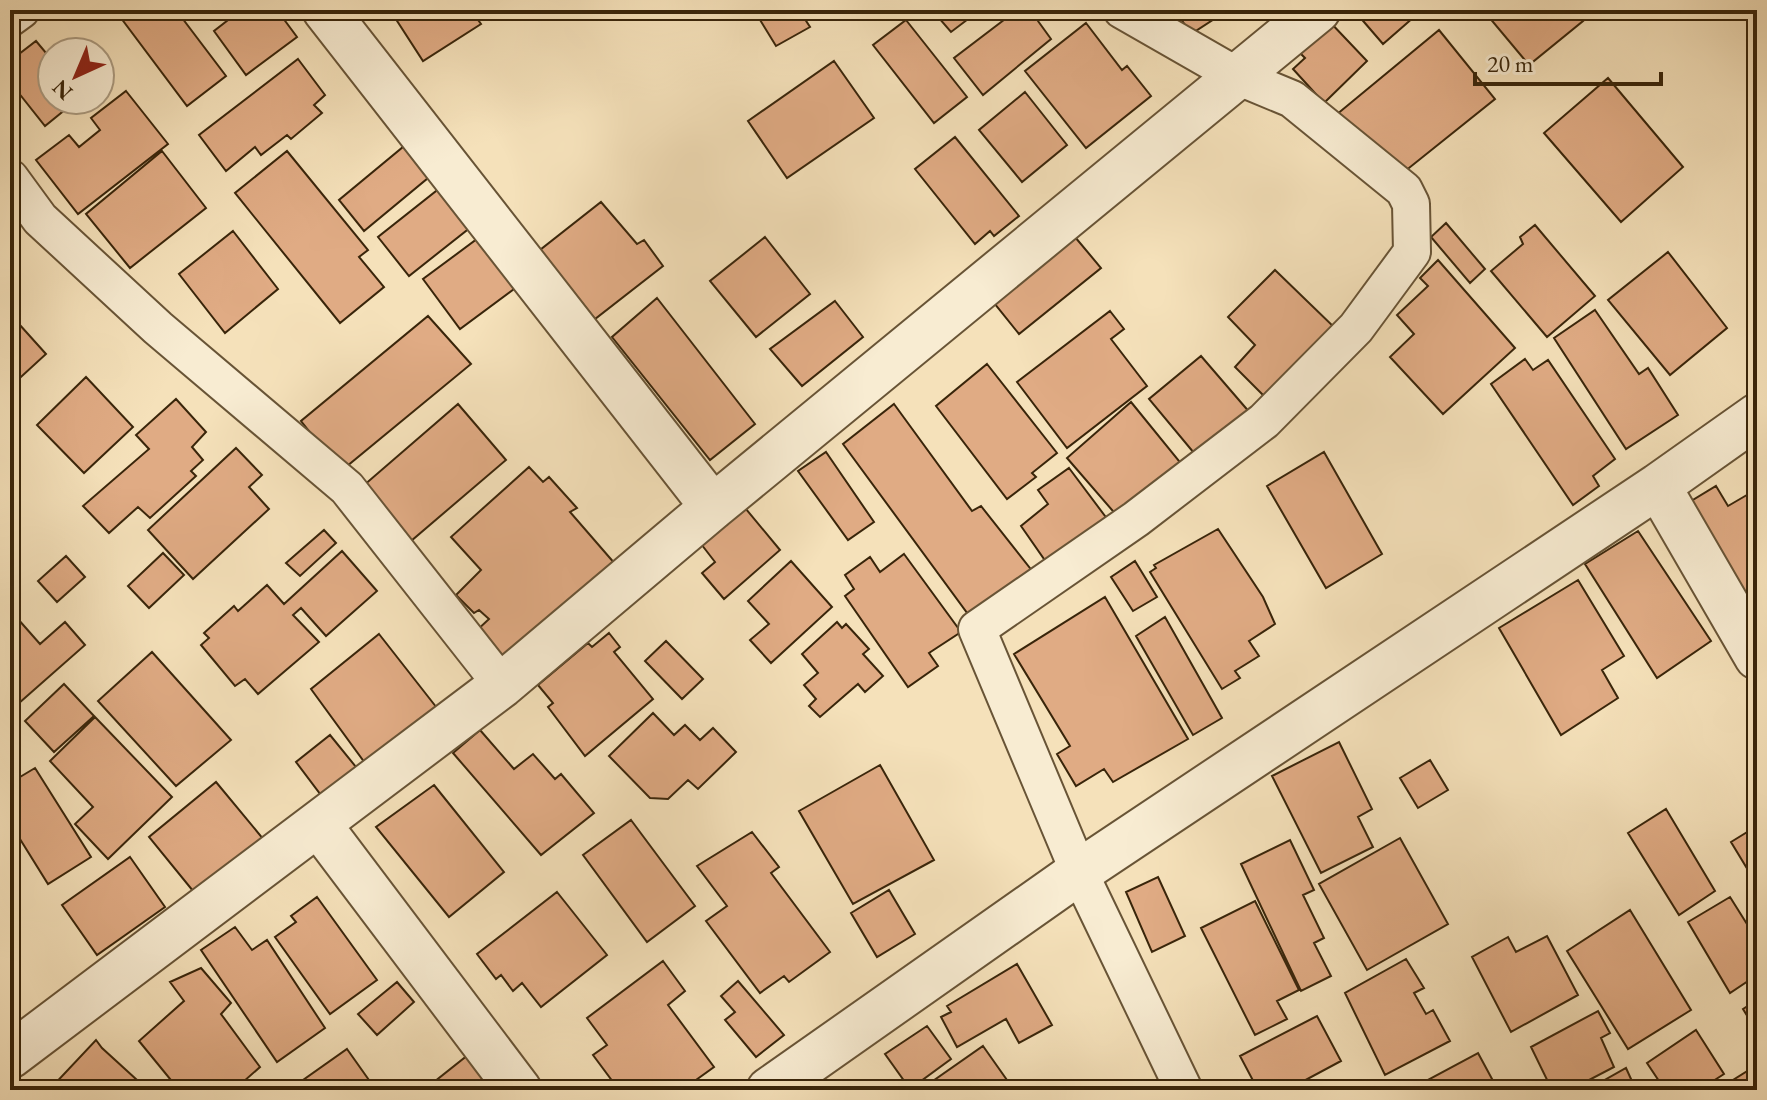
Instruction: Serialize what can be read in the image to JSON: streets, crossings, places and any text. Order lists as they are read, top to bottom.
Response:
{
  "scale_bar": "20 m",
  "north": "bottom left"
}
